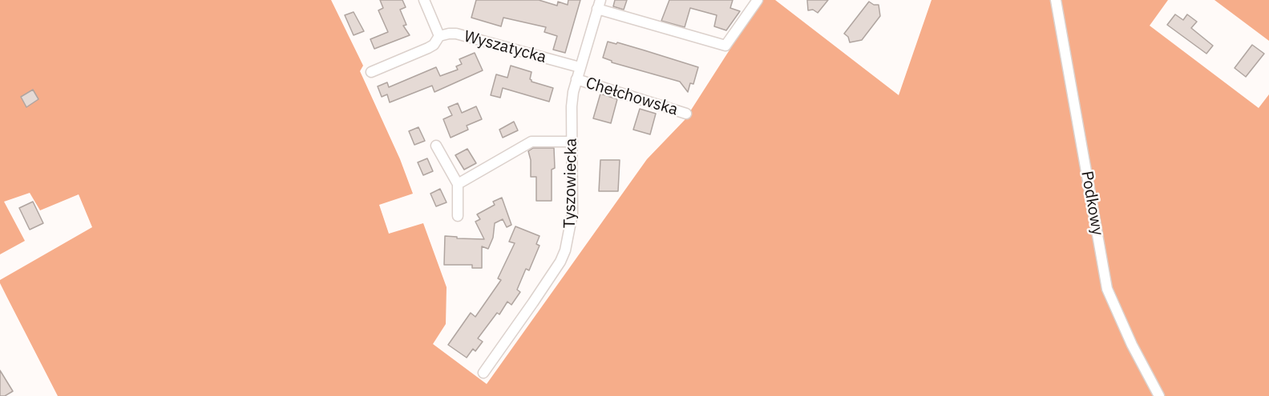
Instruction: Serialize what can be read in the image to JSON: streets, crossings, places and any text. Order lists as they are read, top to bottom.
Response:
{
  "streets": {
    "street": [
      "Wyszatycka",
      "Chełchowska",
      "Tyszowiecka",
      "Podkowy"
    ]
  },
  "crossings": [
    ["Wyszatycka", "Tyszowiecka"],
    ["Chełchowska", "Tyszowiecka"]
  ]
}
